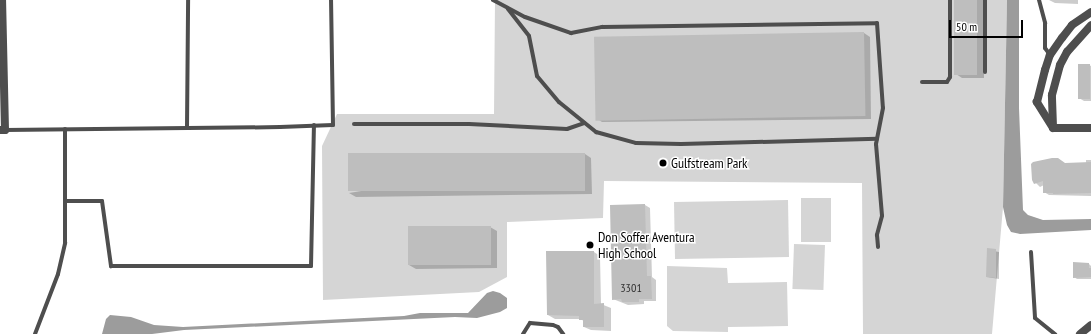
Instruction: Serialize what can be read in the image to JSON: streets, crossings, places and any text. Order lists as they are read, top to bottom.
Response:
{
  "places": ["Gulfstream Park", "Don Soffer Aventura High School"],
  "house_numbers": ["3301"],
  "scale_bar": "50 m"
}
